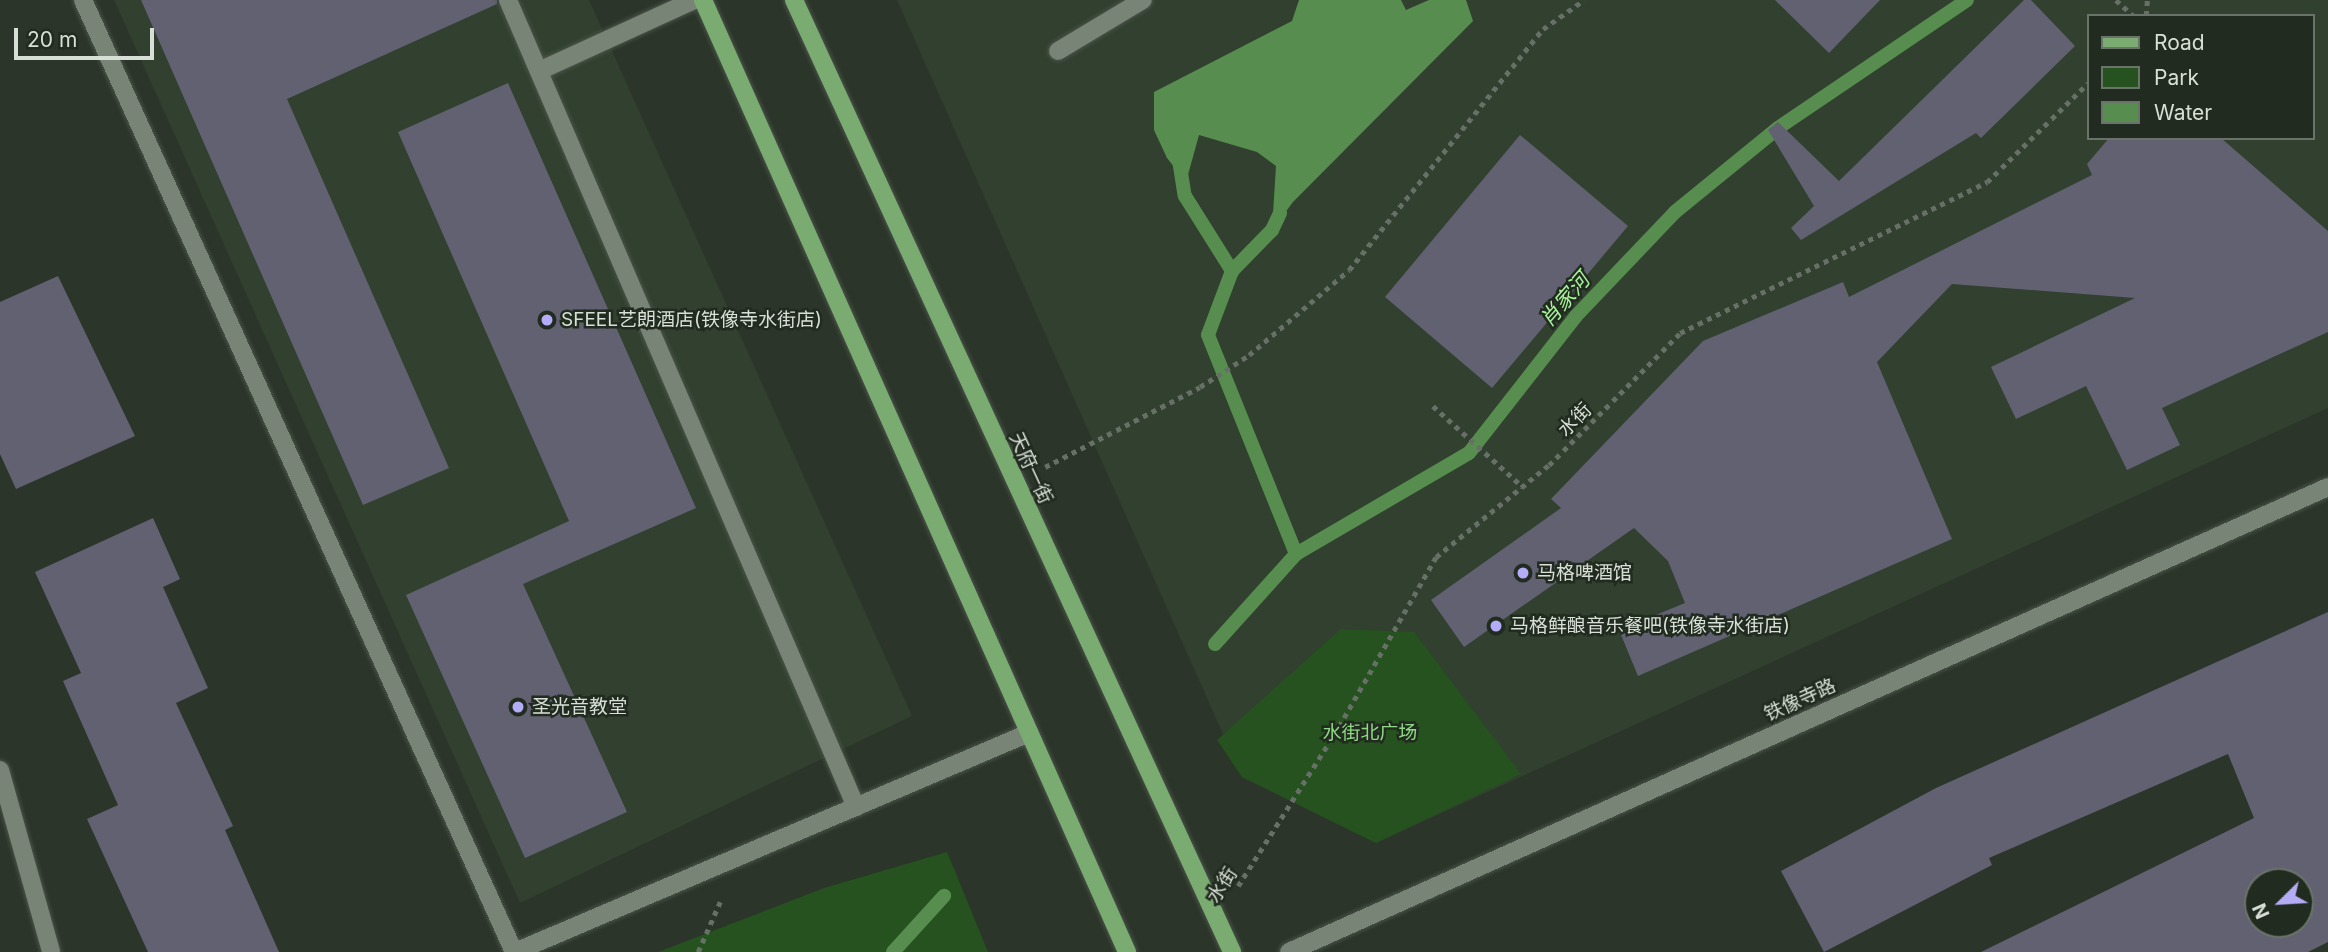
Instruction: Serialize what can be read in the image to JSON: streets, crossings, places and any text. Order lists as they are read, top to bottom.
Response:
{
  "streets": {
    "main road": ["天府一街"],
    "street": ["铁像寺路"],
    "path": ["水街"]
  },
  "crossings": [
    ["水街", "天府一街"]
  ],
  "water": ["肖家河"],
  "parks": ["水街北广场"],
  "places": [
    "SFEEL艺朗酒店(铁像寺水街店)",
    "马格啤酒馆",
    "马格鲜酿音乐餐吧(铁像寺水街店)",
    "圣光音教堂"
  ],
  "legend": ["Road", "Park", "Water"],
  "scale_bar": "20 m",
  "north": "bottom left"
}
